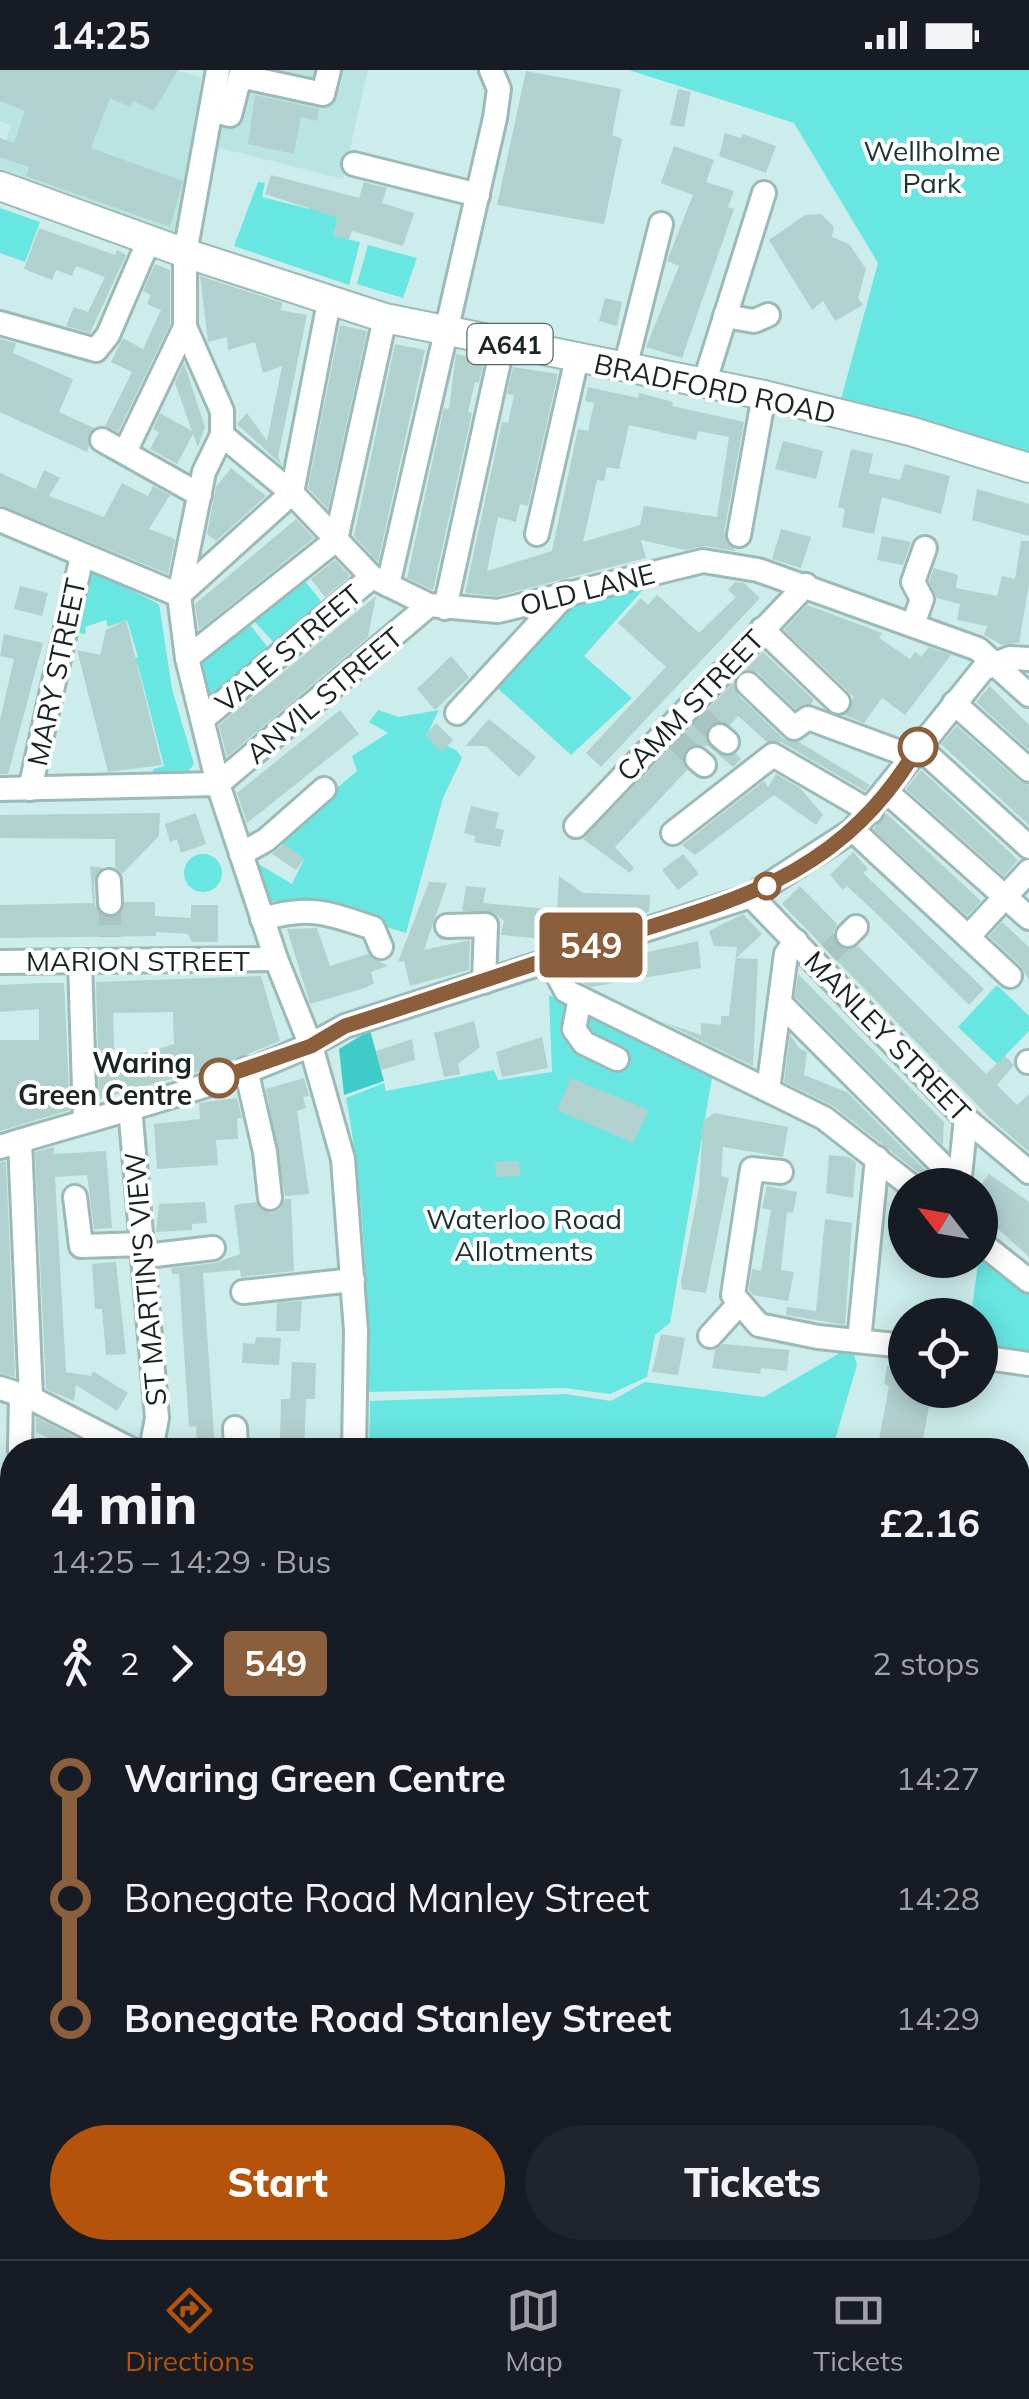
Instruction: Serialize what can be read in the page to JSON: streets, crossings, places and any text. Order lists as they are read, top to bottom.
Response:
{
  "streets": {
    "main road": ["A641", "BRADFORD ROAD"],
    "street": [
      "OLD LANE",
      "VALE STREET",
      "MARY STREET",
      "ANVIL STREET",
      "CAMM STREET",
      "MARION STREET",
      "MANLEY STREET",
      "ST MARTIN'S VIEW"
    ]
  },
  "crossings": [
    ["OLD LANE", "VALE STREET"],
    ["OLD LANE", "ANVIL STREET"],
    ["OLD LANE", "CAMM STREET"]
  ],
  "parks": ["Wellholme Park", "Waterloo Road Allotments"],
  "places": ["Waring Green Centre"],
  "lines": ["bus line 549"],
  "north": "top left",
  "page": {
    "status": "14:25",
    "on_map": "549",
    "heading": ["4 min", "14:25 – 14:29 · Bus", "£2.16"],
    "legs": ["2", "549", "2 stops"],
    "list": [
      {
        "name": "Waring Green Centre",
        "value": "14:27"
      },
      {
        "name": "Bonegate Road Manley Street",
        "value": "14:28"
      },
      {
        "name": "Bonegate Road Stanley Street",
        "value": "14:29"
      }
    ],
    "buttons": ["Start", "Tickets"],
    "tabs": ["Directions", "Map", "Tickets"]
  }
}
